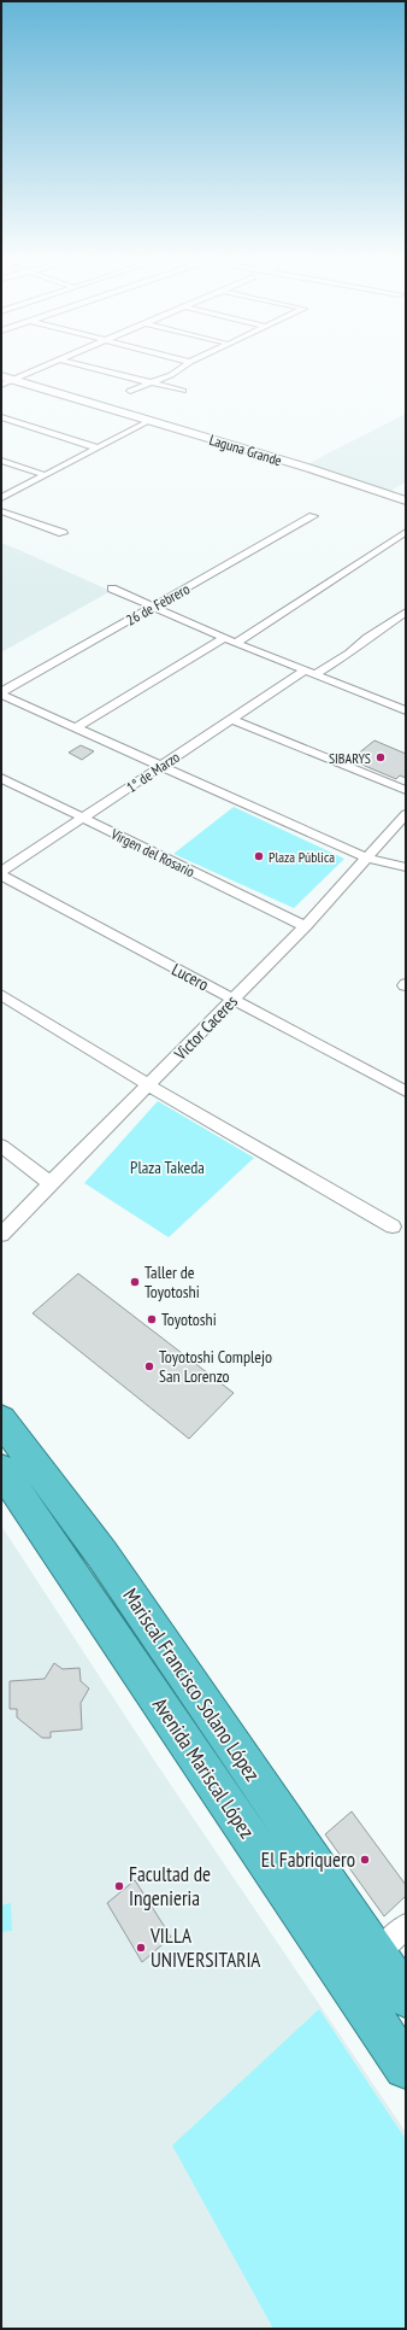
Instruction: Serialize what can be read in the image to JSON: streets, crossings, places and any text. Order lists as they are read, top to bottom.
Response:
{
  "streets": {
    "highway": ["Mariscal Francisco Solano López", "Avenida Mariscal López"],
    "main road": ["Laguna Grande"],
    "street": [
      "26 de Febrero",
      "1° de Marzo",
      "Virgen del Rosario",
      "Lucero",
      "Victor Caceres"
    ]
  },
  "crossings": [
    ["1° de Marzo", "Virgen del Rosario"],
    ["1° de Marzo", "Lucero"],
    ["Virgen del Rosario", "Victor Caceres"],
    ["Lucero", "Victor Caceres"]
  ],
  "parks": ["Plaza Takeda"],
  "places": [
    "SIBARYS",
    "Plaza Pública",
    "Taller de Toyotoshi",
    "Toyotoshi",
    "Toyotoshi Complejo San Lorenzo",
    "El Fabriquero",
    "Facultad de Ingenieria",
    "VILLA UNIVERSITARIA"
  ]
}
